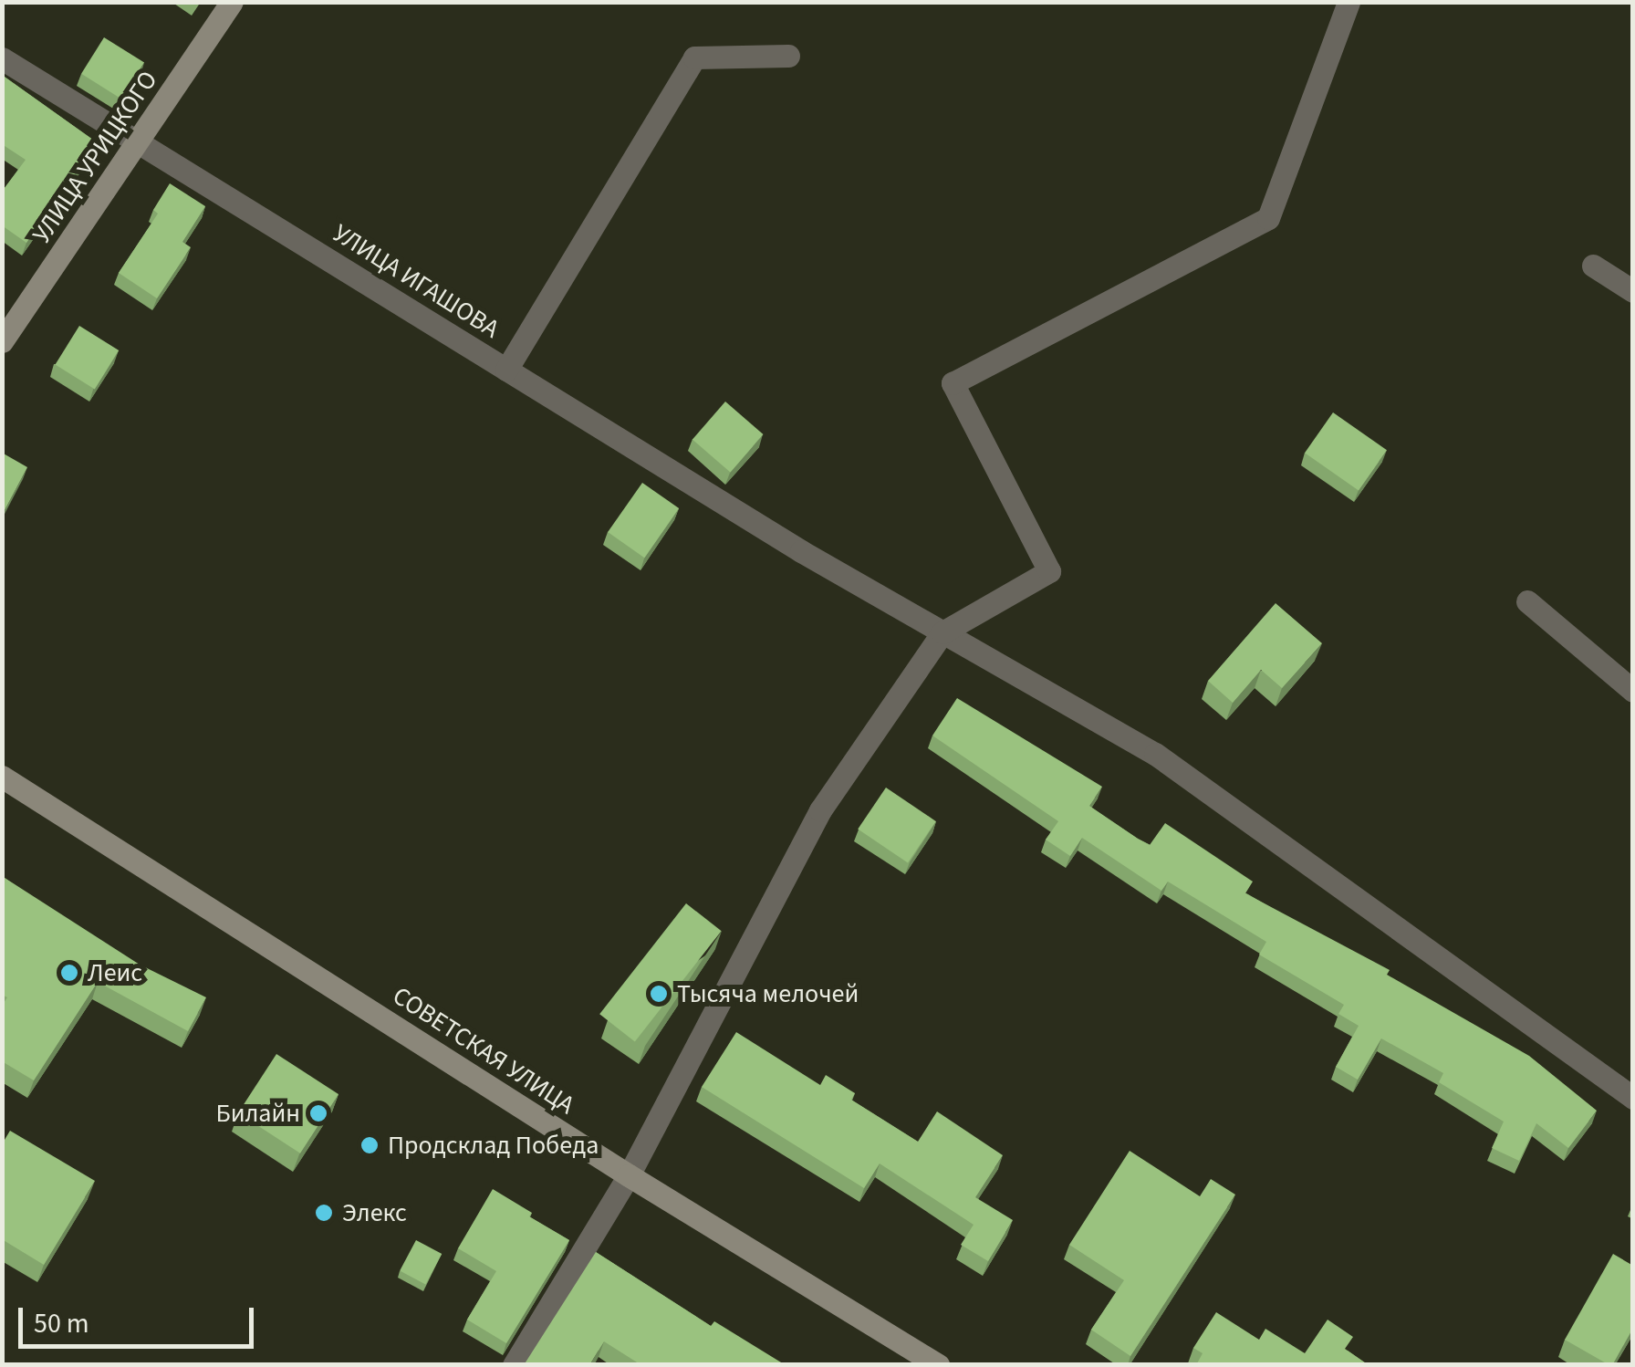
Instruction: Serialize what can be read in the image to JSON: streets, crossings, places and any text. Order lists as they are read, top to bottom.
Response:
{
  "streets": {
    "main road": ["УЛИЦА УРИЦКОГО", "СОВЕТСКАЯ УЛИЦА"],
    "street": ["УЛИЦА ИГАШОВА"]
  },
  "crossings": [
    ["УЛИЦА УРИЦКОГО", "УЛИЦА ИГАШОВА"]
  ],
  "places": [
    "Леис",
    "Тысяча мелочей",
    "Билайн",
    "Продсклад Победа",
    "Элекс"
  ],
  "scale_bar": "50 m"
}
